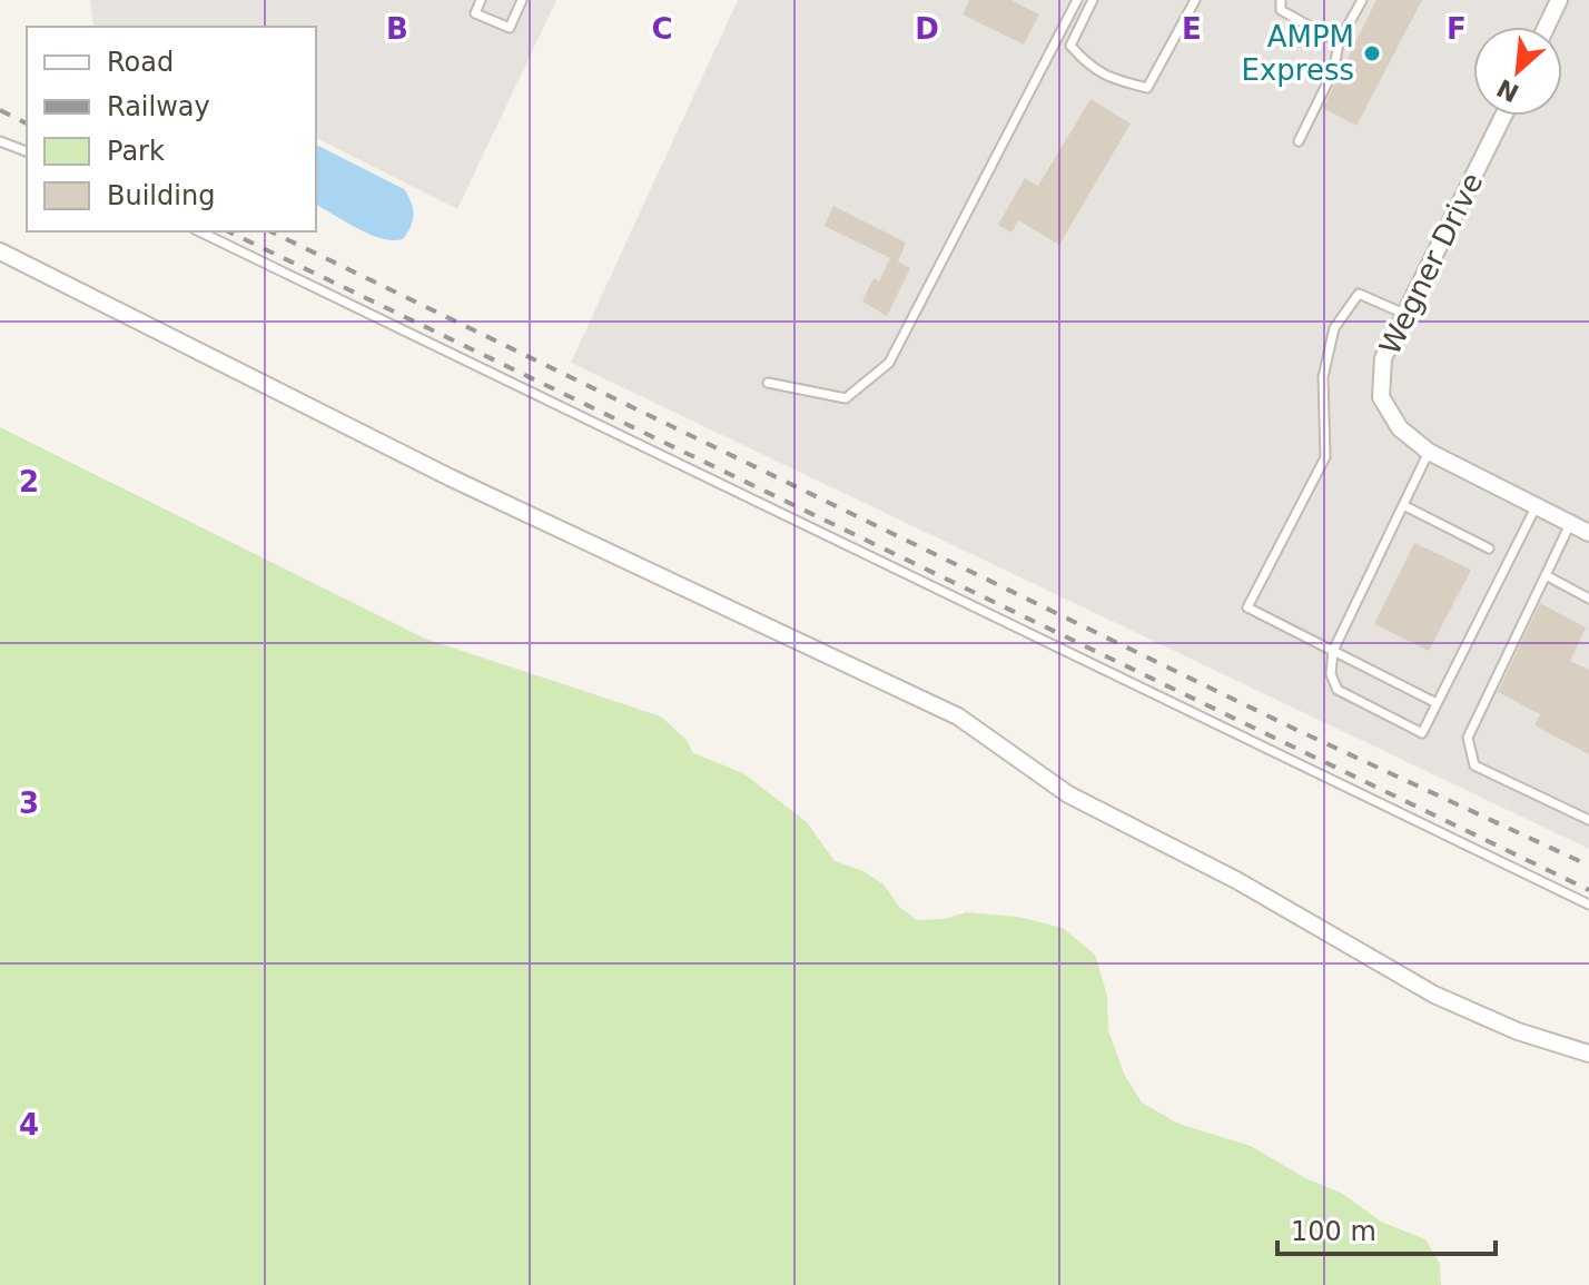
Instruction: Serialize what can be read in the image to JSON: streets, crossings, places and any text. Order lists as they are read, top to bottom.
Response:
{
  "streets": {
    "street": ["Wegner Drive"]
  },
  "places": ["AMPM Express"],
  "legend": [
    "Road",
    "Railway",
    "Park",
    "Building"
  ],
  "scale_bar": "100 m",
  "north": "bottom left",
  "grid": {
    "columns": [
      "B",
      "C",
      "D",
      "E",
      "F"
    ],
    "rows": ["2", "3", "4"]
  }
}
